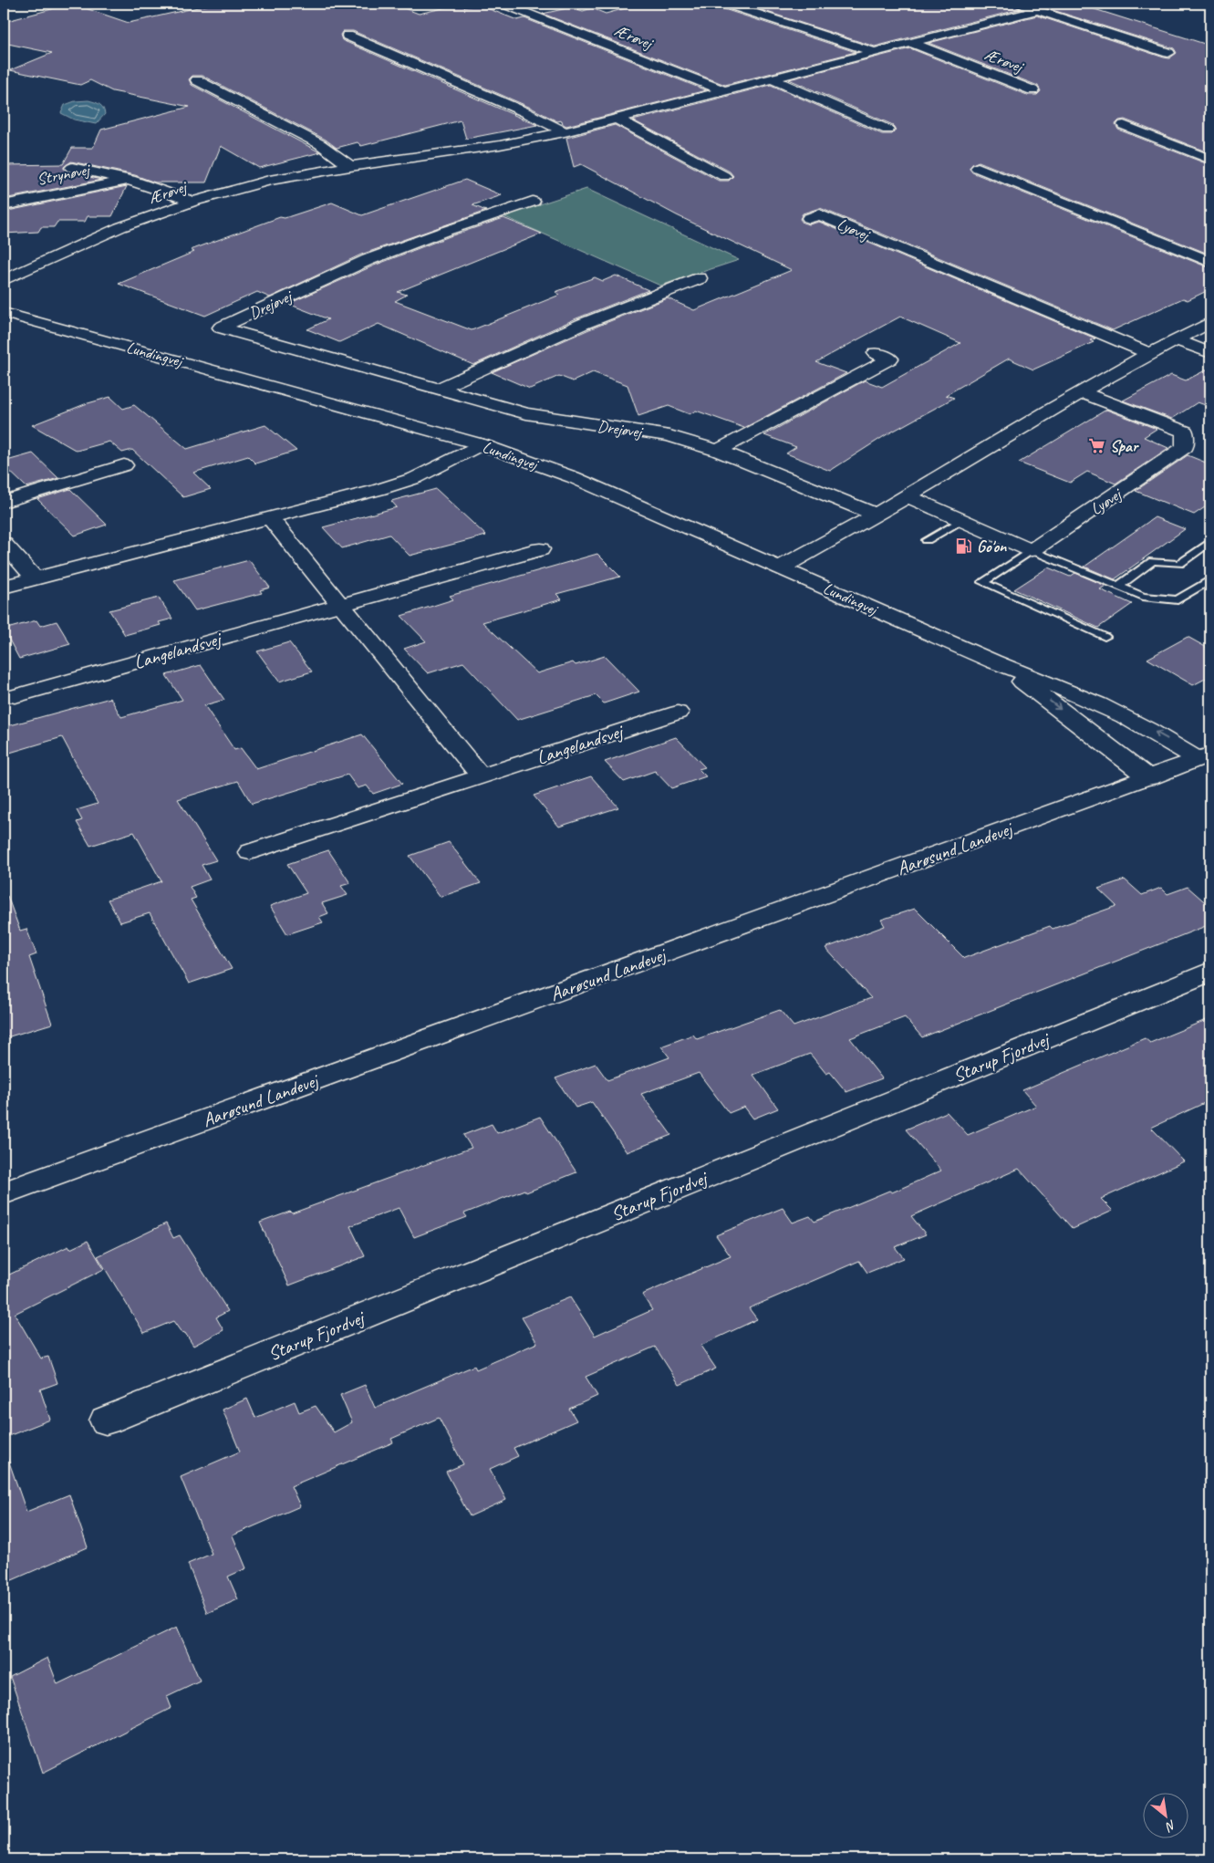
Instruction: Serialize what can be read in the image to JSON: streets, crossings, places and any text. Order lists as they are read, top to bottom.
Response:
{
  "streets": {
    "street": [
      "Ærøvej",
      "Strynøvej",
      "Lyøvej",
      "Drejøvej",
      "Lundingvej",
      "Langelandsvej",
      "Aarøsund Landevej",
      "Starup Fjordvej"
    ]
  },
  "crossings": [
    ["Ærøvej", "Strynøvej"],
    ["Lundingvej", "Aarøsund Landevej"]
  ],
  "places": {
    "supermarket": ["Spar"],
    "fuel station": ["Go'on"]
  },
  "north": "bottom right"
}
